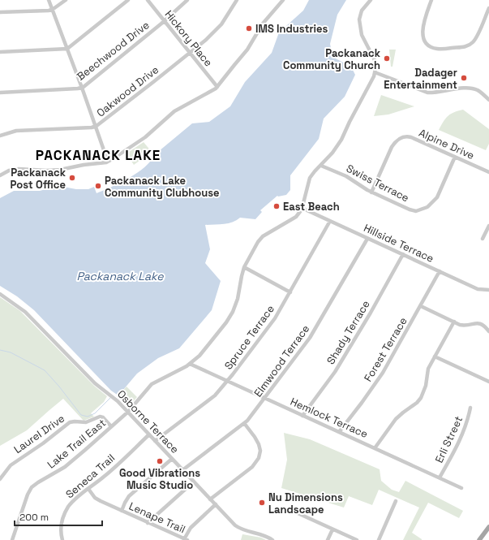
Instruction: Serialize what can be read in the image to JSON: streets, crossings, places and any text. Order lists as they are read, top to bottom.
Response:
{
  "streets": {
    "street": [
      "Hickory Place",
      "Beechwood Drive",
      "Oakwood Drive",
      "Alpine Drive",
      "Swiss Terrace",
      "Hillside Terrace",
      "Shady Terrace",
      "Spruce Terrace",
      "Forest Terrace",
      "Elmwood Terrace",
      "Hemlock Terrace",
      "Osborne Terrace",
      "Laurel Drive",
      "Erli Street",
      "Lake Trail East",
      "Seneca Trail",
      "Lenape Trail"
    ]
  },
  "crossings": [
    ["Hickory Place", "Beechwood Drive"],
    ["Hickory Place", "Oakwood Drive"],
    ["Alpine Drive", "Swiss Terrace"],
    ["Hillside Terrace", "Shady Terrace"],
    ["Hillside Terrace", "Spruce Terrace"],
    ["Hillside Terrace", "Forest Terrace"],
    ["Hillside Terrace", "Elmwood Terrace"],
    ["Hillside Terrace", "Lake Trail East"],
    ["Shady Terrace", "Hemlock Terrace"],
    ["Spruce Terrace", "Hemlock Terrace"],
    ["Spruce Terrace", "Osborne Terrace"],
    ["Forest Terrace", "Hemlock Terrace"],
    ["Elmwood Terrace", "Hemlock Terrace"],
    ["Elmwood Terrace", "Osborne Terrace"],
    ["Hemlock Terrace", "Erli Street"],
    ["Hemlock Terrace", "Lake Trail East"],
    ["Osborne Terrace", "Lake Trail East"],
    ["Osborne Terrace", "Seneca Trail"],
    ["Laurel Drive", "Lake Trail East"],
    ["Seneca Trail", "Lenape Trail"]
  ],
  "districts": ["PACKANACK LAKE"],
  "water": ["Packanack Lake"],
  "places": [
    "IMS Industries",
    "Packanack Community Church",
    "Dadager Entertainment",
    "Packanack Post Office",
    "Packanack Lake Community Clubhouse",
    "East Beach",
    "Good Vibrations Music Studio",
    "Nu Dimensions Landscape"
  ],
  "scale_bar": "200 m"
}
